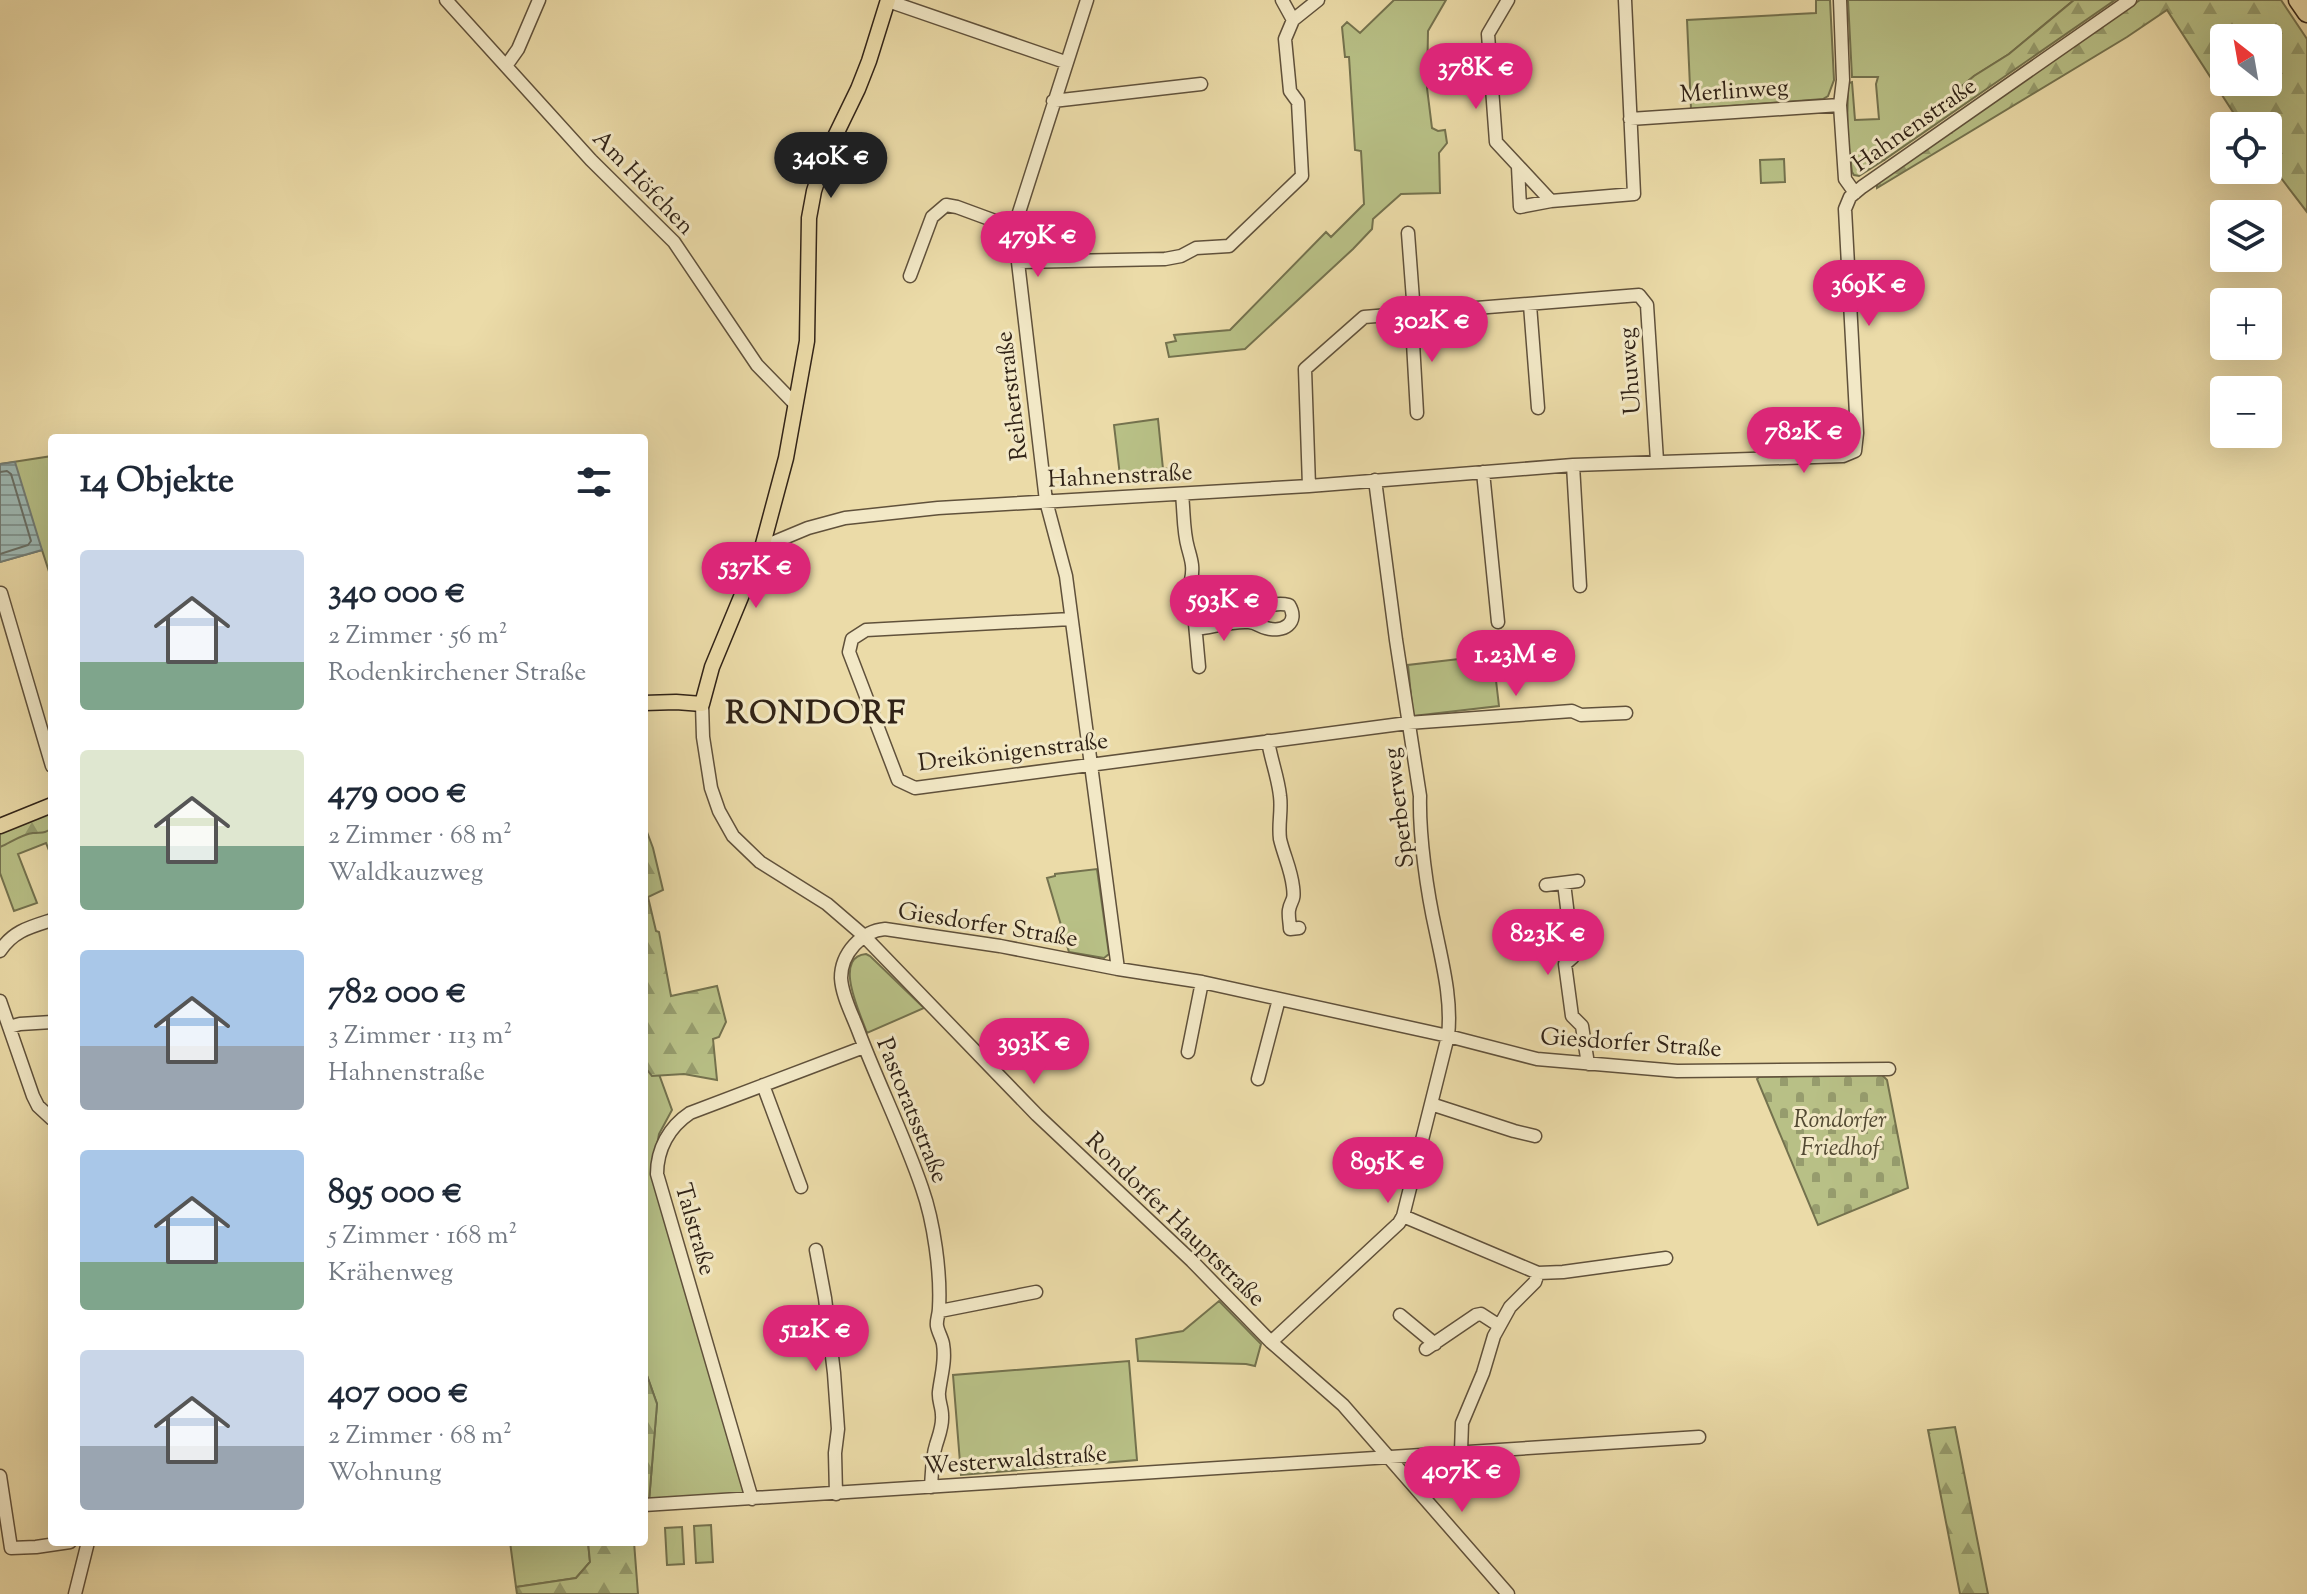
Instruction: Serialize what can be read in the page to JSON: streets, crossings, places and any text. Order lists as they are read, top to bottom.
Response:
{
  "streets": {
    "main road": ["Rondorfer Hauptstraße"],
    "street": [
      "Merlinweg",
      "Hahnenstraße",
      "Am Höfchen",
      "Uhuweg",
      "Reiherstraße",
      "Dreikönigenstraße",
      "Sperberweg",
      "Giesdorfer Straße",
      "Pastoratsstraße",
      "Talstraße",
      "Westerwaldstraße"
    ]
  },
  "crossings": [
    ["Hahnenstraße", "Uhuweg"],
    ["Hahnenstraße", "Reiherstraße"],
    ["Hahnenstraße", "Sperberweg"],
    ["Hahnenstraße", "Rondorfer Hauptstraße"],
    ["Am Höfchen", "Rondorfer Hauptstraße"],
    ["Reiherstraße", "Dreikönigenstraße"],
    ["Reiherstraße", "Giesdorfer Straße"],
    ["Dreikönigenstraße", "Sperberweg"],
    ["Sperberweg", "Giesdorfer Straße"],
    ["Giesdorfer Straße", "Pastoratsstraße"],
    ["Giesdorfer Straße", "Rondorfer Hauptstraße"],
    ["Pastoratsstraße", "Rondorfer Hauptstraße"],
    ["Pastoratsstraße", "Talstraße"],
    ["Pastoratsstraße", "Westerwaldstraße"],
    ["Rondorfer Hauptstraße", "Westerwaldstraße"],
    ["Talstraße", "Westerwaldstraße"]
  ],
  "districts": ["RONDORF"],
  "parks": ["Rondorfer Friedhof"],
  "north": "top left",
  "page": {
    "map_buttons": ["+", "−"],
    "price": [
      "378K €",
      "340K €",
      "479K €",
      "369K €",
      "302K €",
      "782K €",
      "537K €",
      "593K €",
      "1.23M €",
      "823K €",
      "393K €",
      "895K €",
      "512K €",
      "407K €"
    ],
    "heading": "14 Objekte",
    "list": [
      {
        "name": "340 000 €",
        "note": "2 Zimmer · 56 m² · Rodenkirchener Straße"
      },
      {
        "name": "479 000 €",
        "note": "2 Zimmer · 68 m² · Waldkauzweg"
      },
      {
        "name": "782 000 €",
        "note": "3 Zimmer · 113 m² · Hahnenstraße"
      },
      {
        "name": "895 000 €",
        "note": "5 Zimmer · 168 m² · Krähenweg"
      },
      {
        "name": "407 000 €",
        "note": "2 Zimmer · 68 m² · Wohnung"
      }
    ]
  }
}
